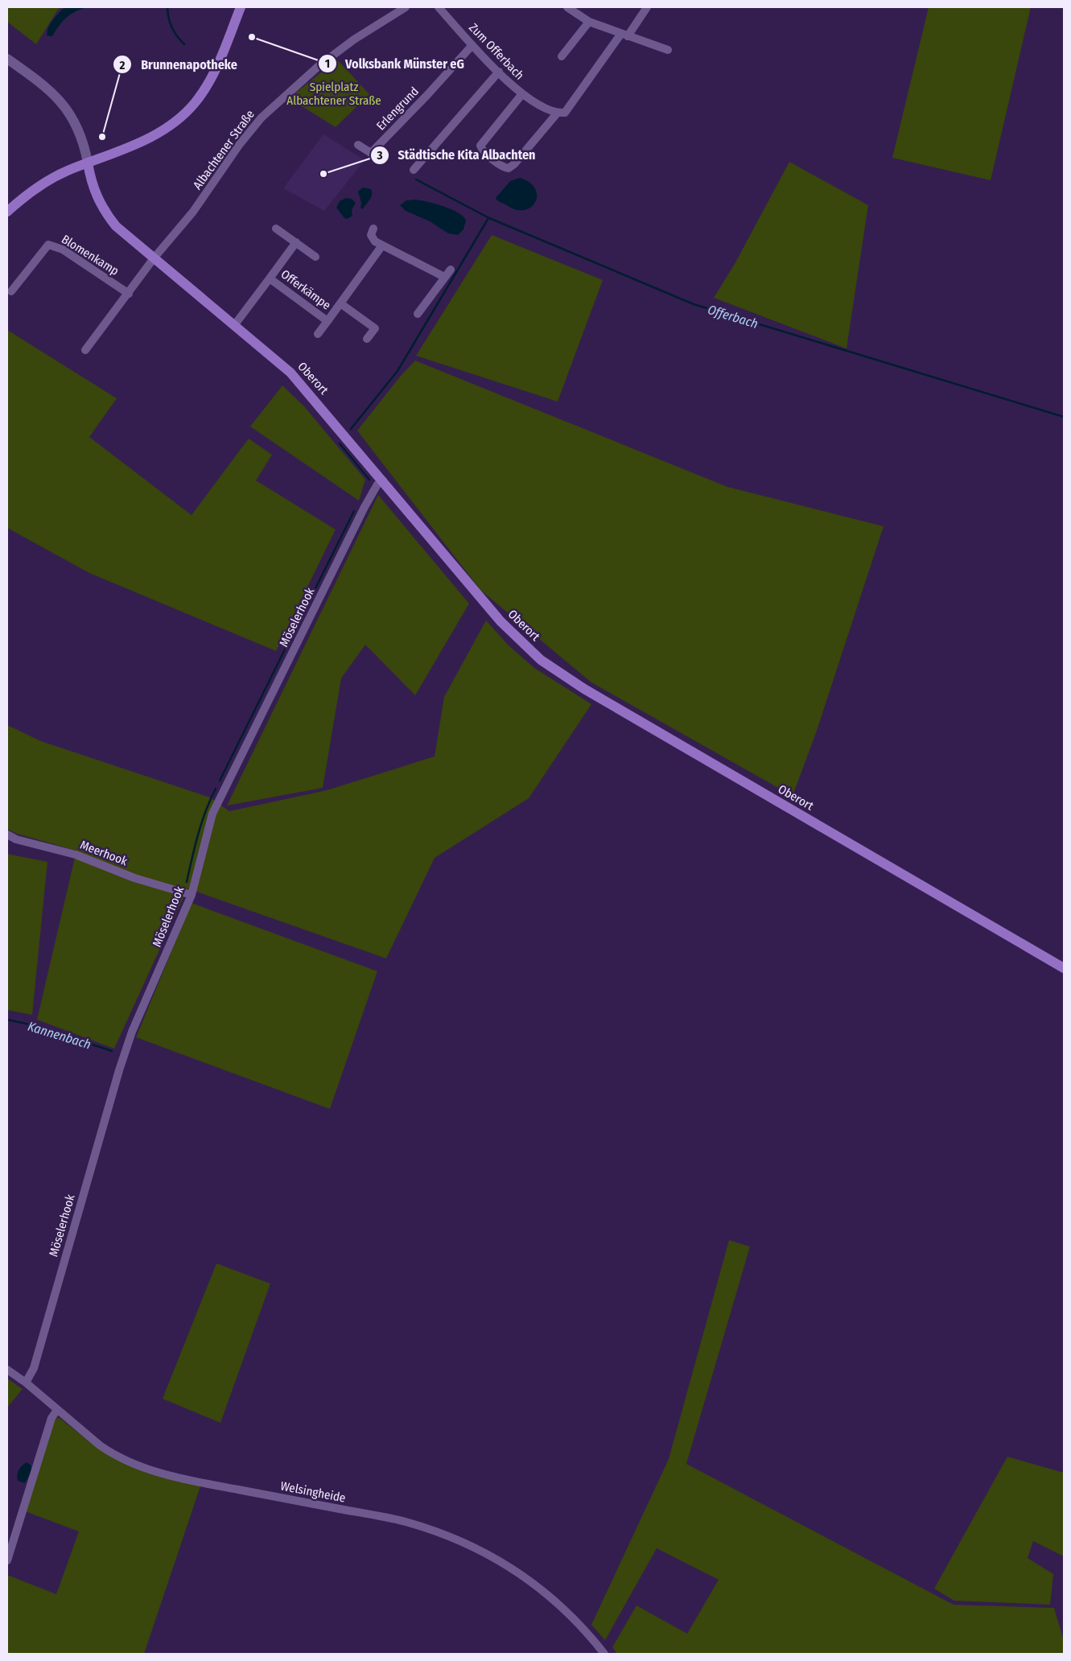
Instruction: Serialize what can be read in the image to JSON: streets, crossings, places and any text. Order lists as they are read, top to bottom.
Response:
{
  "streets": {
    "main road": ["Oberort"],
    "street": [
      "Zum Offerbach",
      "Erlengrund",
      "Albachtener Straße",
      "Blomenkamp",
      "Offerkämpe",
      "Möselerhook",
      "Meerhook",
      "Welsingheide"
    ]
  },
  "crossings": [
    ["Zum Offerbach", "Erlengrund"],
    ["Albachtener Straße", "Oberort"],
    ["Offerkämpe", "Oberort"],
    ["Oberort", "Möselerhook"],
    ["Möselerhook", "Meerhook"],
    ["Möselerhook", "Welsingheide"]
  ],
  "water": ["Offerbach", "Kannenbach"],
  "parks": ["Spielplatz Albachtener Straße"],
  "places": ["Volksbank Münster eG", "Brunnenapotheke", "Städtische Kita Albachten"]
}
